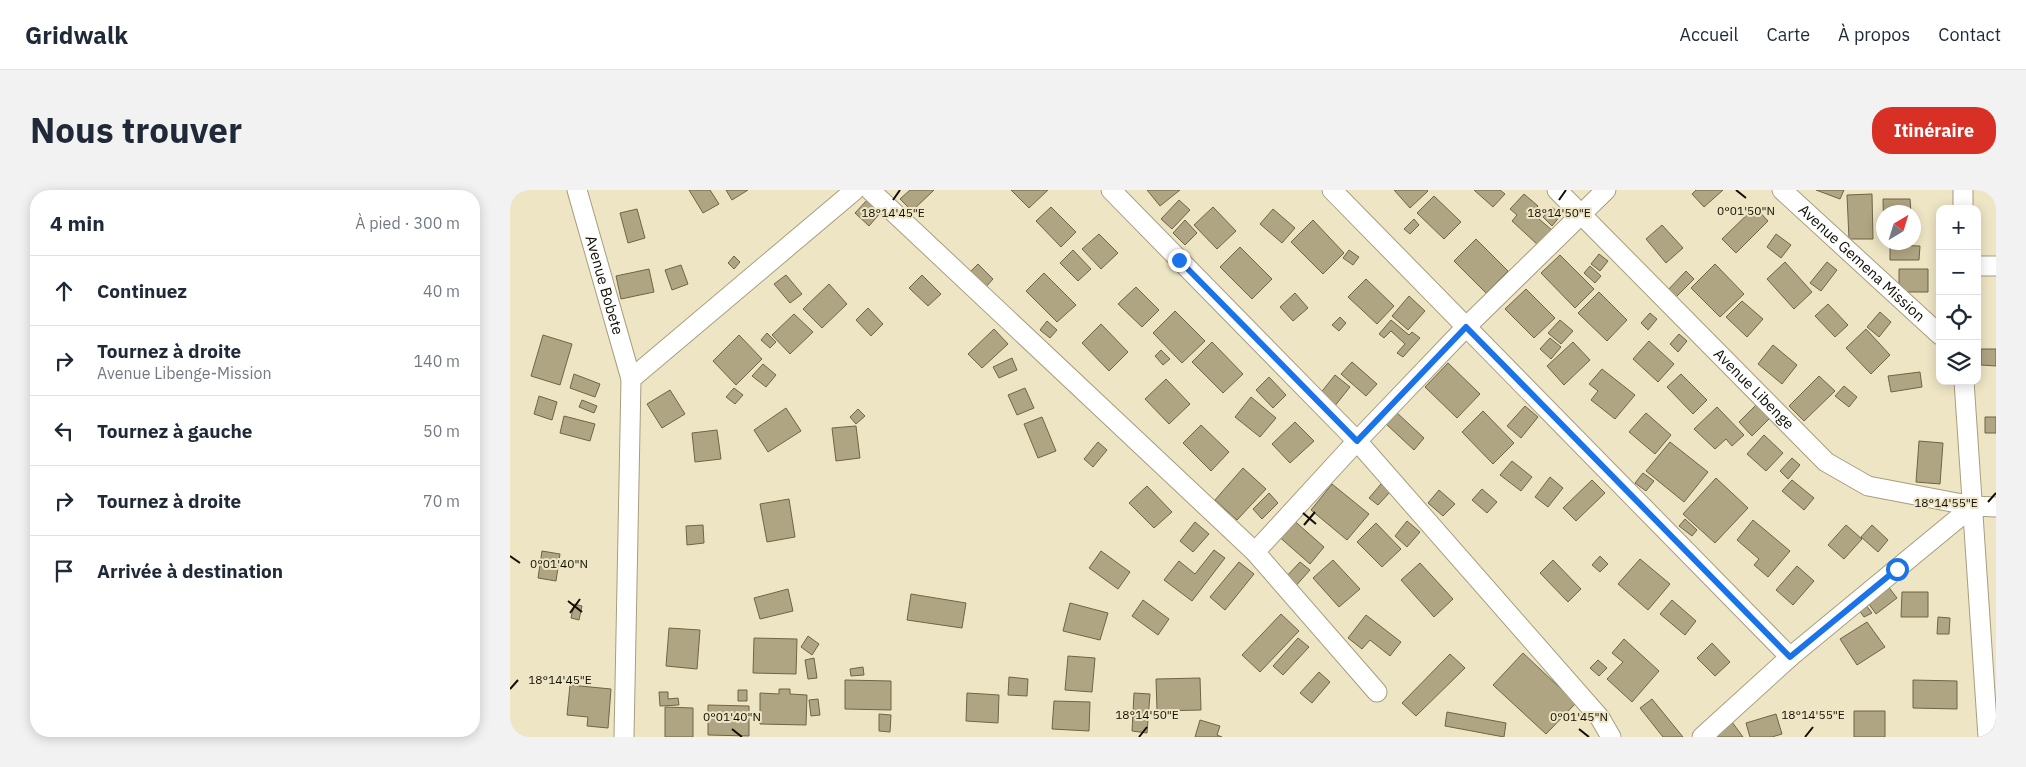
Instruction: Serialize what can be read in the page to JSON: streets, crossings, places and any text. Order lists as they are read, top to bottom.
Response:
{
  "streets": {
    "street": ["Avenue Gemena Mission", "Avenue Bobete", "Avenue Libenge"]
  },
  "north": "top right",
  "page": {
    "header": "Gridwalk",
    "nav": [
      "Accueil",
      "Carte",
      "À propos",
      "Contact"
    ],
    "title": "Nous trouver",
    "buttons": "Itinéraire",
    "heading": ["4 min", "À pied · 300 m"],
    "map_buttons": ["+", "−"],
    "list": [
      ["Continuez", "40 m"],
      ["Tournez à droite", "Avenue Libenge-Mission", "140 m"],
      ["Tournez à gauche", "50 m"],
      ["Tournez à droite", "70 m"],
      "Arrivée à destination"
    ]
  },
  "coordinates": [
    "0°01'50\"N",
    "18°14'45\"E",
    "18°14'50\"E",
    "18°14'55\"E",
    "0°01'40\"N",
    "0°01'45\"N"
  ]
}
